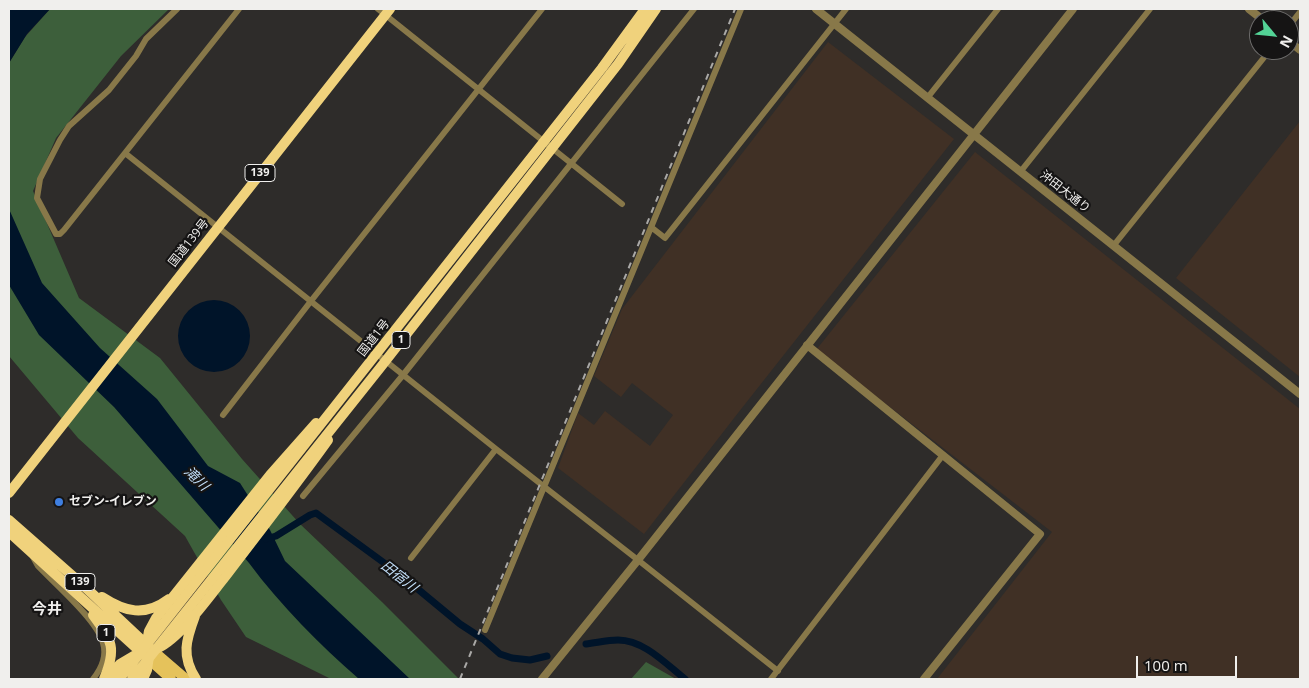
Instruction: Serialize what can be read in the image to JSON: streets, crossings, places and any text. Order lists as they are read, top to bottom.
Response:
{
  "streets": {
    "highway": [
      "139",
      "国道139号",
      "国道1号",
      "1"
    ],
    "street": ["沖田大通り"]
  },
  "crossings": [
    ["139", "1"],
    ["国道1号", "1"]
  ],
  "districts": ["今井"],
  "water": ["滝川", "田宿川"],
  "places": ["セブン-イレブン"],
  "scale_bar": "100 m",
  "north": "bottom right"
}
